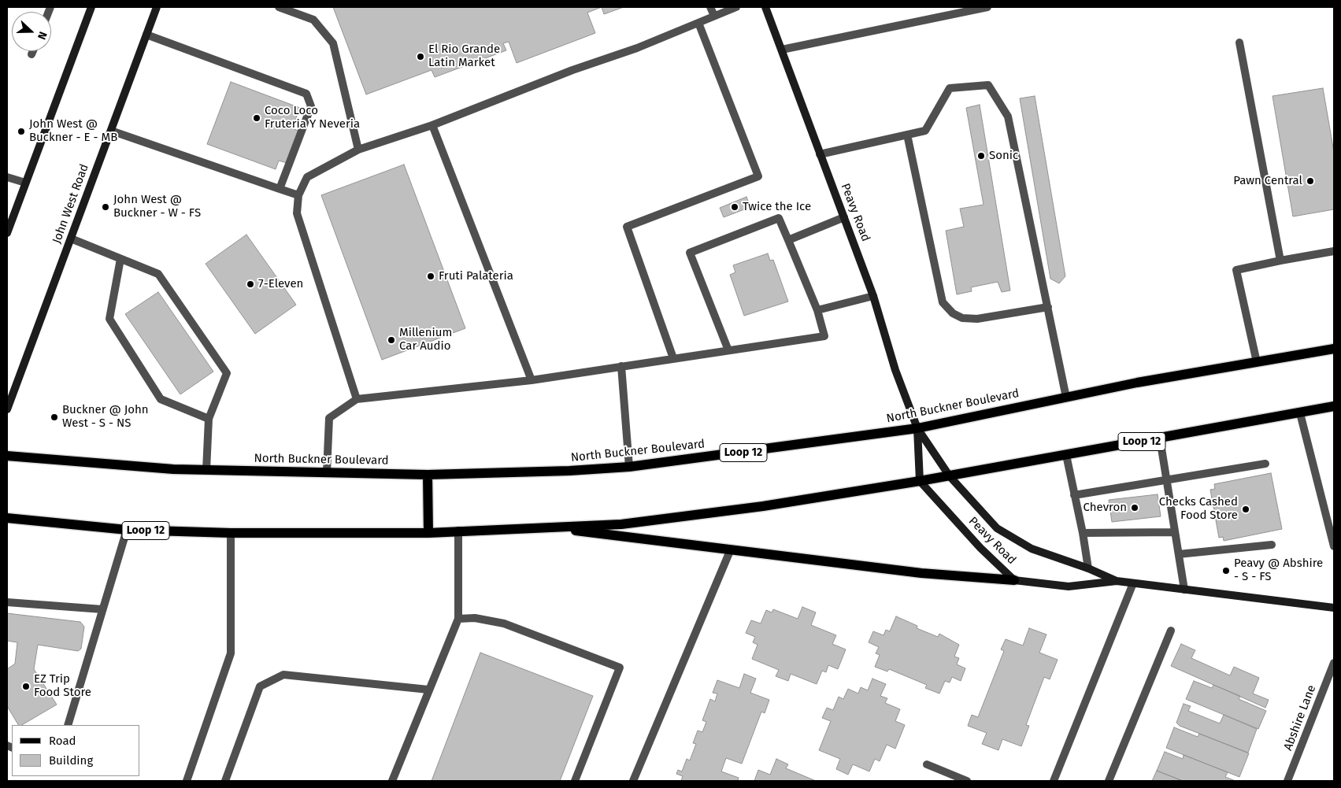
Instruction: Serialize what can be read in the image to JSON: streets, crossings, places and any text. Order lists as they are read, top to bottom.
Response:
{
  "streets": {
    "main road": ["North Buckner Boulevard", "Loop 12"],
    "street": ["John West Road", "Peavy Road", "Abshire Lane"]
  },
  "crossings": [
    ["Peavy Road", "North Buckner Boulevard"],
    ["Peavy Road", "Loop 12"]
  ],
  "places": [
    "El Rio Grande Latin Market",
    "Coco Loco Fruteria Y Neveria",
    "John West @ Buckner - E - MB",
    "Sonic",
    "Pawn Central",
    "John West @ Buckner - W - FS",
    "Twice the Ice",
    "Fruti Palateria",
    "7-Eleven",
    "Millenium Car Audio",
    "Buckner @ John West - S - NS",
    "Chevron",
    "Checks Cashed Food Store",
    "Peavy @ Abshire - S - FS",
    "EZ Trip Food Store"
  ],
  "legend": ["Road", "Building"],
  "north": "right"
}
